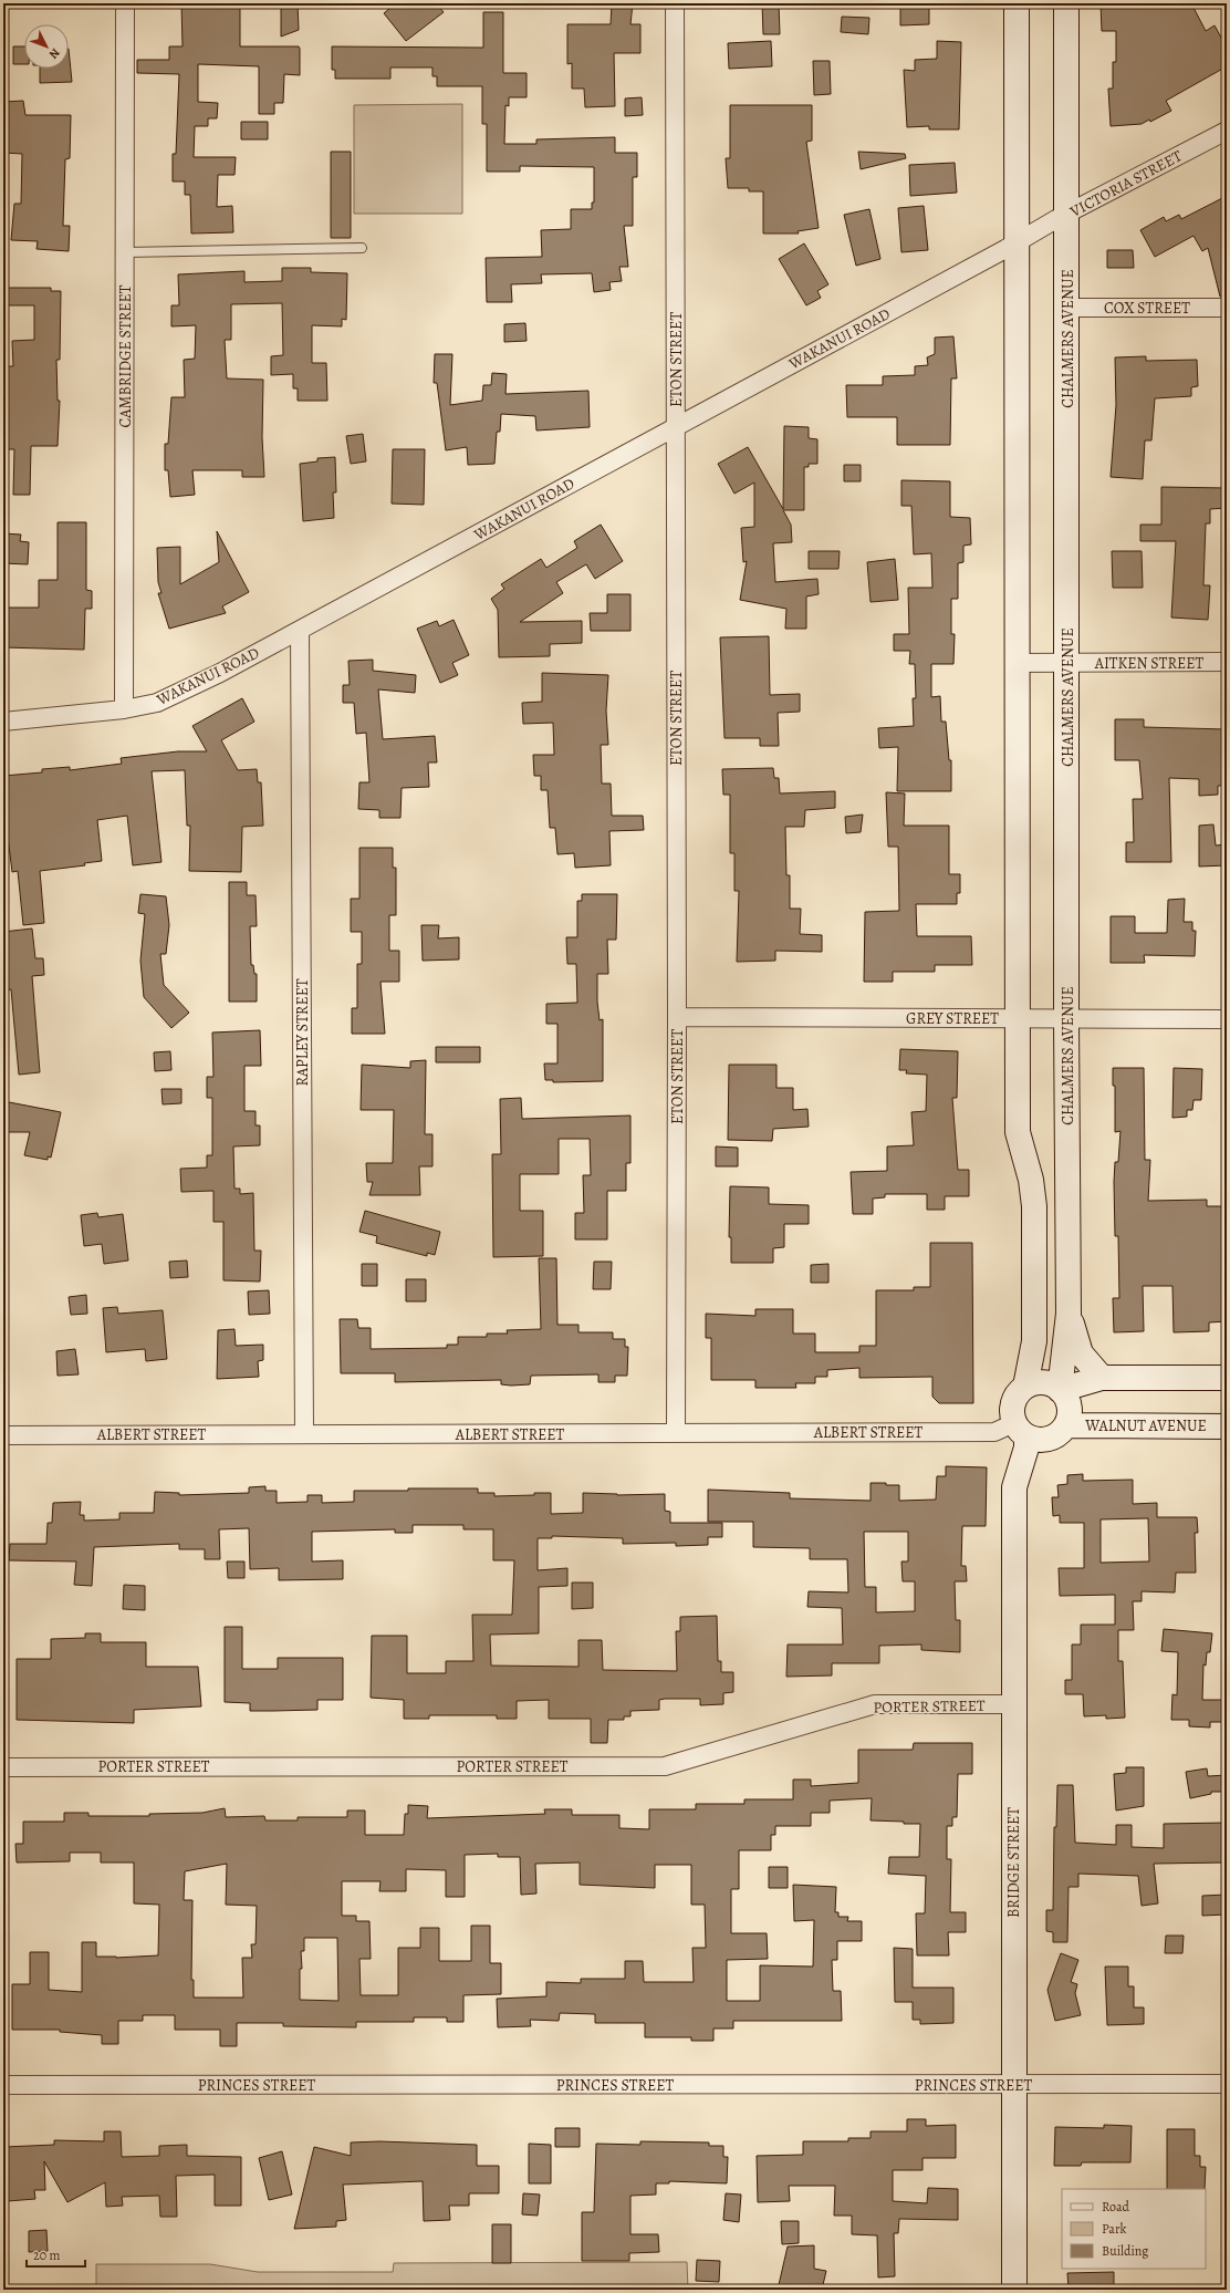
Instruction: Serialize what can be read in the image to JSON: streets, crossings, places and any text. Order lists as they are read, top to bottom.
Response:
{
  "streets": {
    "street": [
      "VICTORIA STREET",
      "COX STREET",
      "WAKANUI ROAD",
      "CHALMERS AVENUE",
      "CAMBRIDGE STREET",
      "ETON STREET",
      "AITKEN STREET",
      "GREY STREET",
      "RAPLEY STREET",
      "WALNUT AVENUE",
      "ALBERT STREET",
      "PORTER STREET",
      "BRIDGE STREET",
      "PRINCES STREET"
    ]
  },
  "crossings": [
    ["VICTORIA STREET", "WAKANUI ROAD"],
    ["VICTORIA STREET", "CHALMERS AVENUE"],
    ["COX STREET", "CHALMERS AVENUE"],
    ["WAKANUI ROAD", "CAMBRIDGE STREET"],
    ["WAKANUI ROAD", "ETON STREET"],
    ["WAKANUI ROAD", "RAPLEY STREET"],
    ["CHALMERS AVENUE", "AITKEN STREET"],
    ["CHALMERS AVENUE", "GREY STREET"],
    ["CHALMERS AVENUE", "WALNUT AVENUE"],
    ["CHALMERS AVENUE", "ALBERT STREET"],
    ["CHALMERS AVENUE", "BRIDGE STREET"],
    ["ETON STREET", "GREY STREET"],
    ["ETON STREET", "ALBERT STREET"],
    ["RAPLEY STREET", "ALBERT STREET"],
    ["WALNUT AVENUE", "ALBERT STREET"],
    ["WALNUT AVENUE", "BRIDGE STREET"],
    ["ALBERT STREET", "BRIDGE STREET"],
    ["PORTER STREET", "BRIDGE STREET"],
    ["BRIDGE STREET", "PRINCES STREET"]
  ],
  "legend": ["Road", "Park", "Building"],
  "scale_bar": "20 m",
  "north": "bottom right"
}
